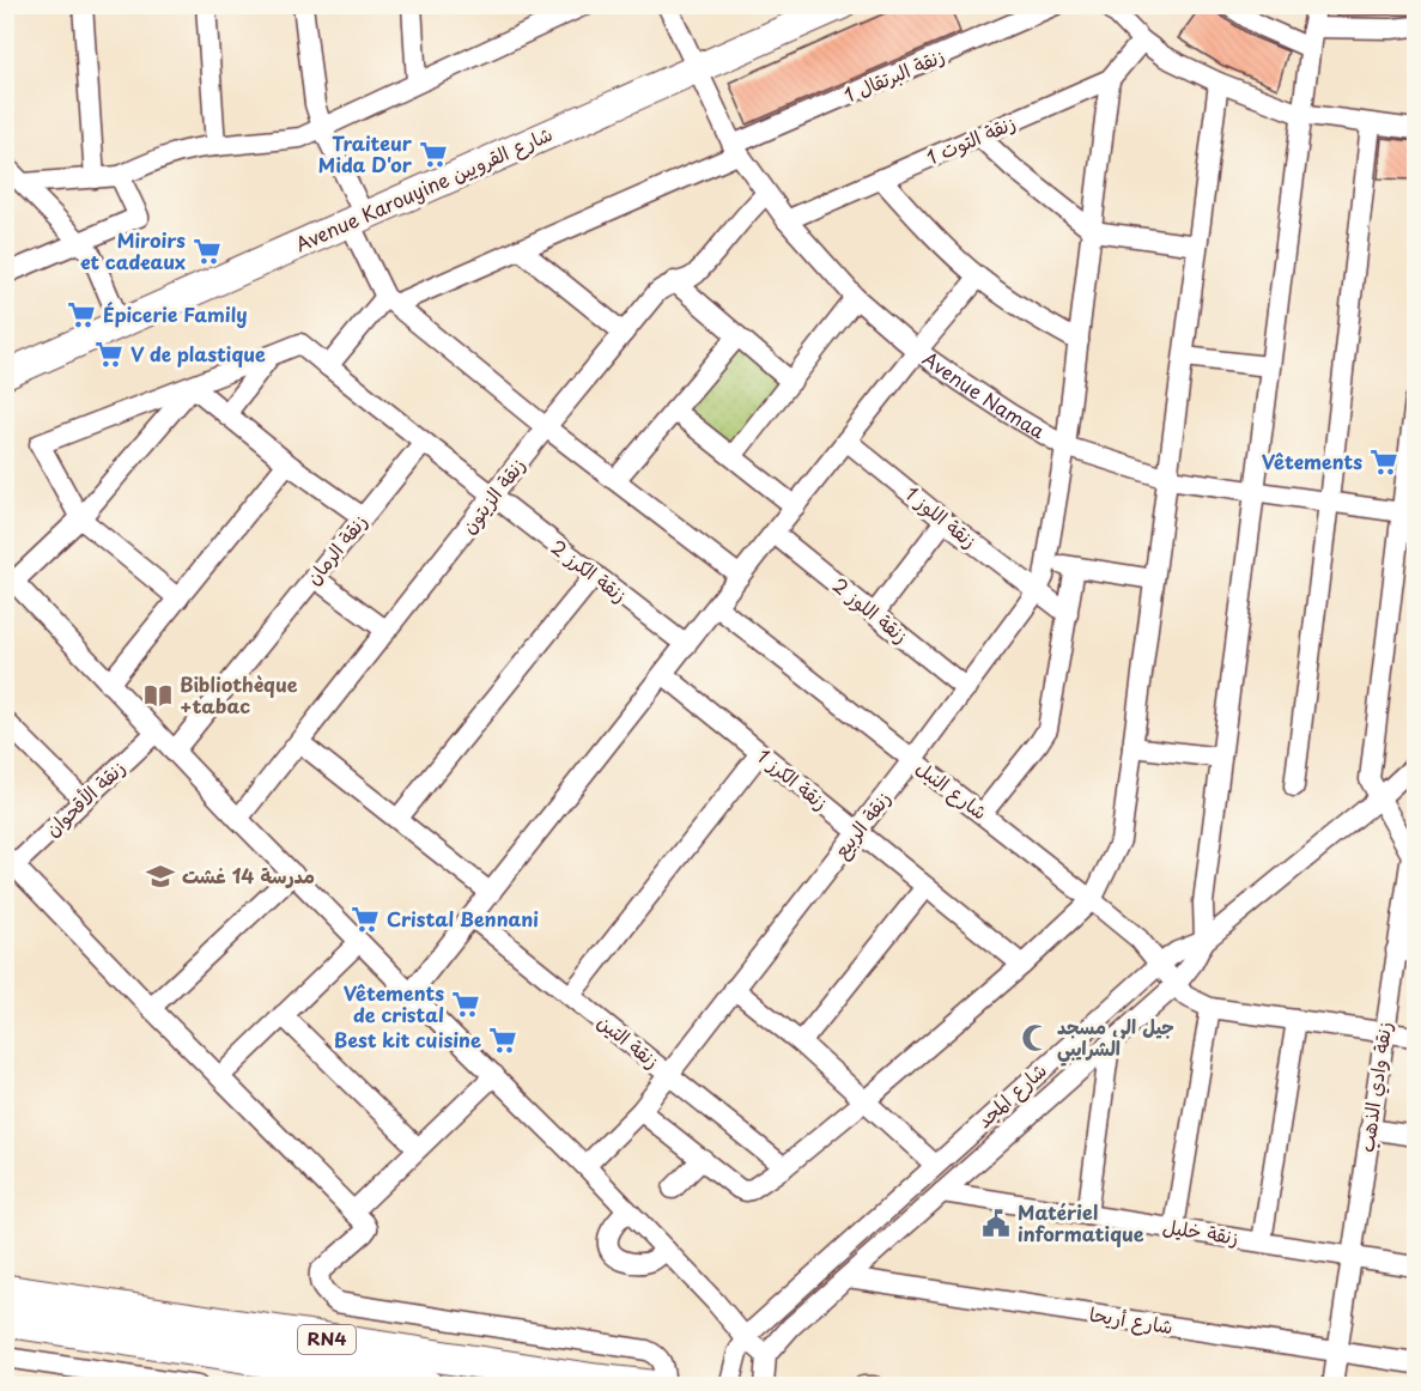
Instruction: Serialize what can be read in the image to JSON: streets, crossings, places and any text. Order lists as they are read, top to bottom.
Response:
{
  "streets": {
    "main road": ["RN4"],
    "street": [
      "زنقة البرتقال 1",
      "زنقة التوت 1",
      "Avenue Karouyine شارع القرويين",
      "Avenue Namaa",
      "زنقة الزيتون",
      "زنقة اللوز 1",
      "زنقة الرمان",
      "زنقة الكرز 2",
      "زنقة اللوز 2",
      "زنقة الكرز 1",
      "شارع النبل",
      "زنقة الأقحوان",
      "زنقة الربيع",
      "زنقة التين",
      "زنقة وادي الذهب",
      "شارع المجد",
      "زنقة خليل",
      "شارع أريحا"
    ]
  },
  "crossings": [
    ["زنقة البرتقال 1", "Avenue Namaa"],
    ["زنقة التوت 1", "Avenue Namaa"],
    ["زنقة التوت 1", "زنقة الربيع"],
    ["Avenue Karouyine شارع القرويين", "Avenue Namaa"],
    ["Avenue Namaa", "زنقة الزيتون"],
    ["Avenue Namaa", "زنقة الربيع"],
    ["Avenue Namaa", "زنقة وادي الذهب"],
    ["زنقة الزيتون", "زنقة الكرز 2"],
    ["زنقة اللوز 1", "زنقة الربيع"],
    ["زنقة الرمان", "زنقة الكرز 2"],
    ["زنقة اللوز 2", "زنقة الربيع"],
    ["زنقة الكرز 1", "زنقة الربيع"],
    ["شارع النبل", "زنقة الربيع"],
    ["شارع النبل", "شارع المجد"],
    ["زنقة الربيع", "زنقة التين"],
    ["زنقة وادي الذهب", "زنقة خليل"],
    ["زنقة وادي الذهب", "شارع أريحا"],
    ["شارع المجد", "زنقة خليل"],
    ["شارع المجد", "شارع أريحا"]
  ],
  "places": {
    "supermarket": [
      "Traiteur Mida D'or",
      "Miroirs et cadeaux",
      "Épicerie Family",
      "V de plastique",
      "Vêtements",
      "Cristal Bennani",
      "Vêtements de cristal",
      "Best kit cuisine"
    ],
    "library": ["Bibliothèque +tabac"],
    "school or university": ["مدرسة 14 غشت"],
    "mosque": ["جيل الي مسجد الشرايبي"],
    "public building": ["Matériel informatique"]
  }
}
